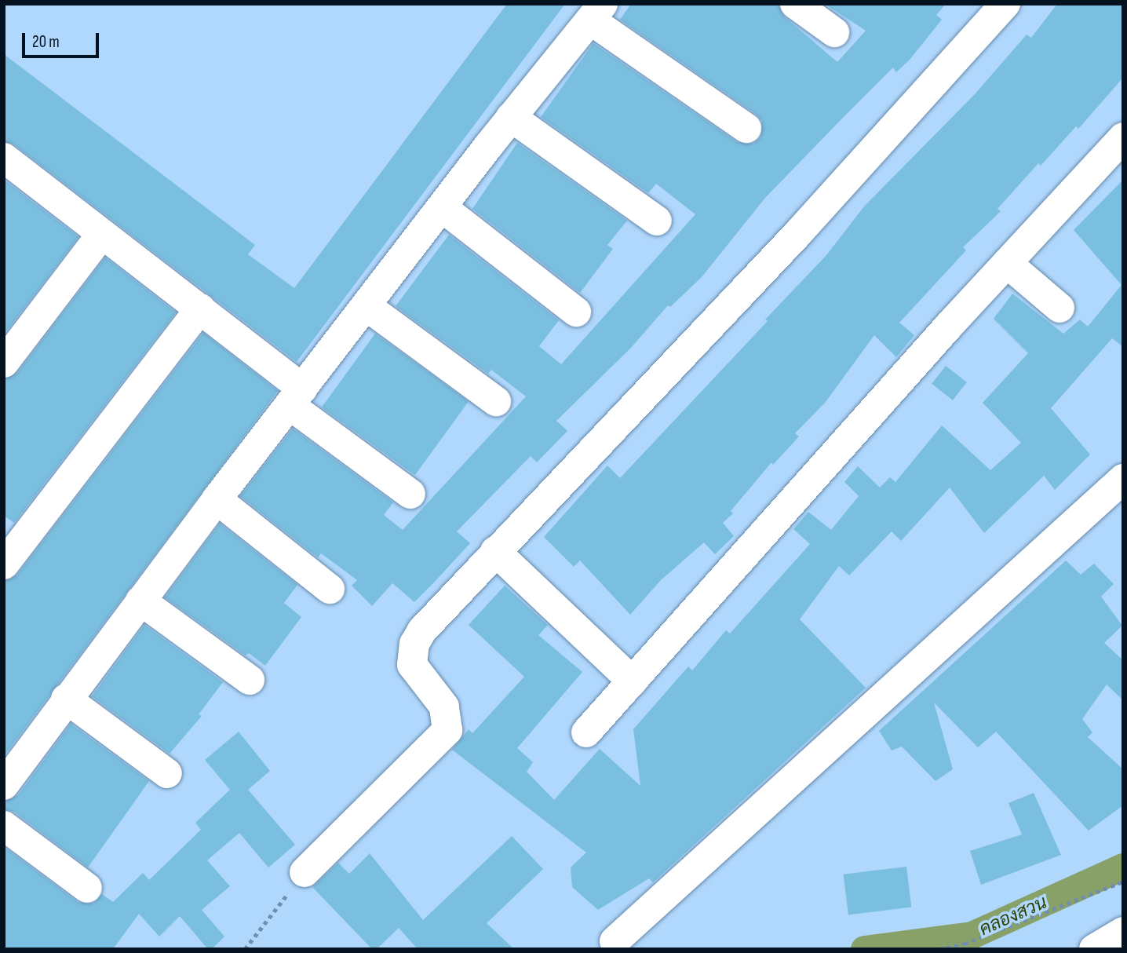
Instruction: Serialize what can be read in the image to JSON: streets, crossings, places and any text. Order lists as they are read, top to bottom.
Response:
{
  "water": ["คลองสวน"],
  "scale_bar": "20 m"
}
